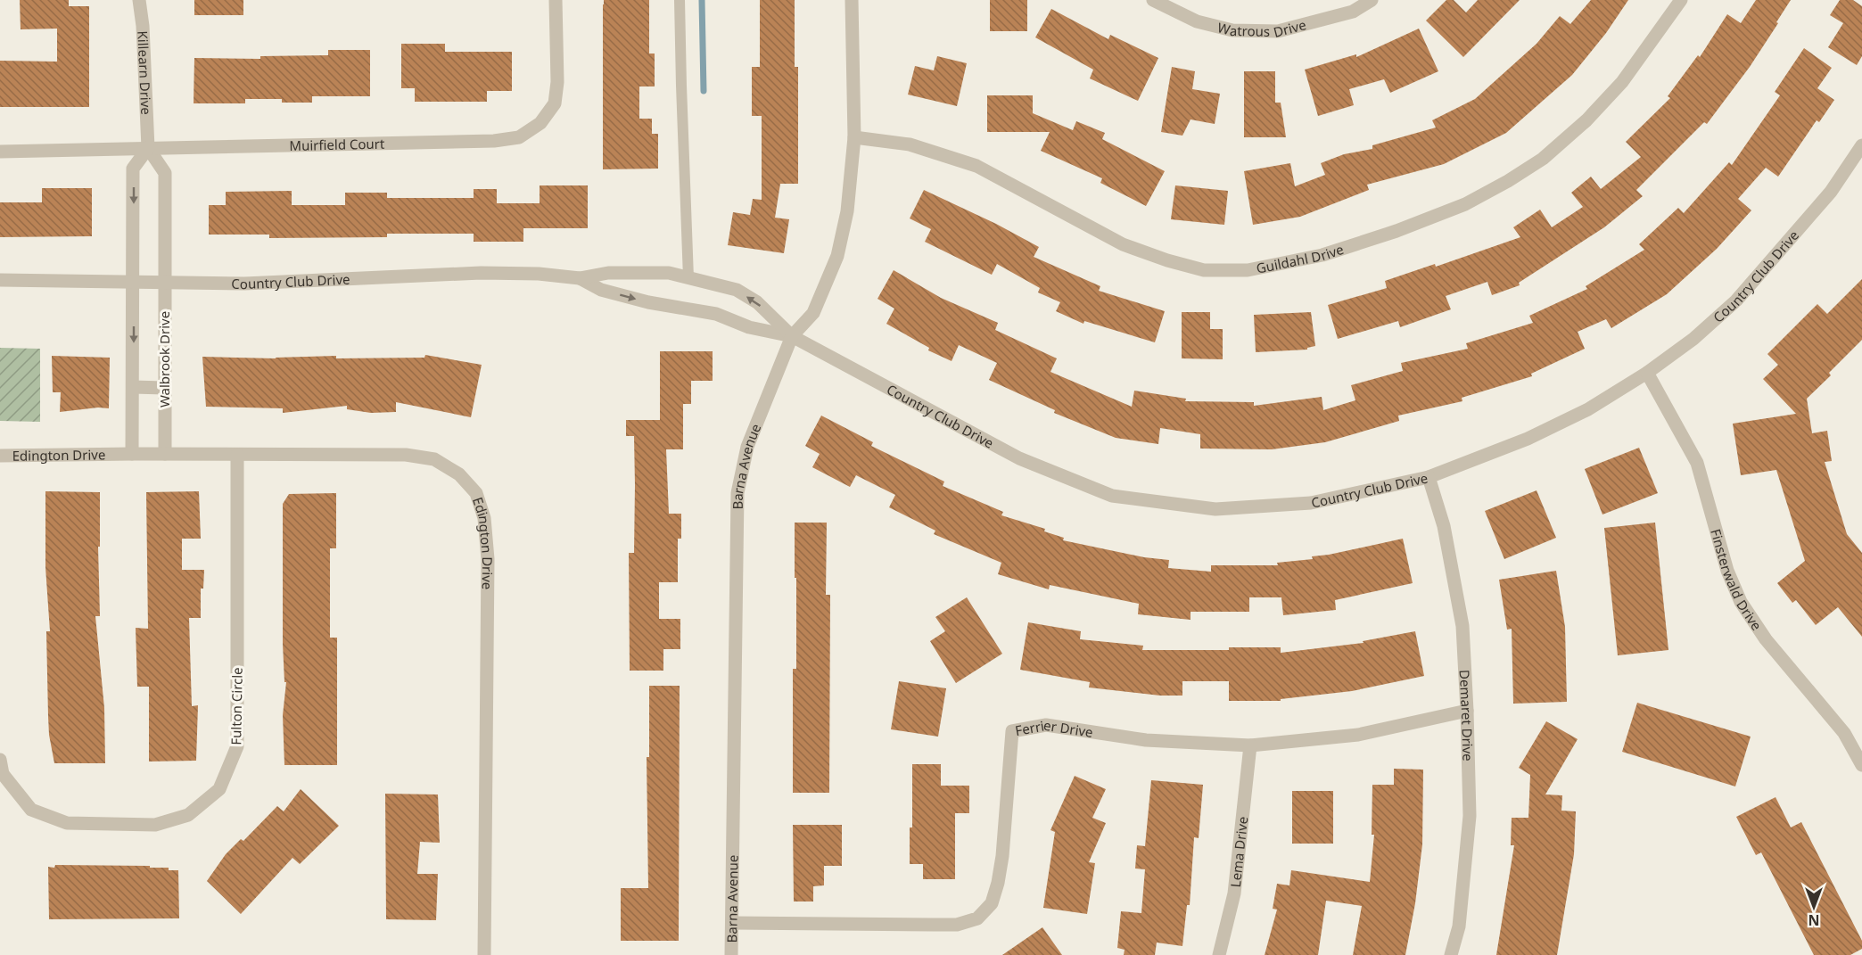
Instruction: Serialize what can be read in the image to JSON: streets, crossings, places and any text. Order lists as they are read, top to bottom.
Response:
{
  "streets": {
    "street": [
      "Watrous Drive",
      "Killearn Drive",
      "Muirfield Court",
      "Guildahl Drive",
      "Country Club Drive",
      "Walbrook Drive",
      "Edington Drive",
      "Barna Avenue",
      "Finsterwald Drive",
      "Fulton Circle",
      "Demaret Drive",
      "Ferrier Drive",
      "Lema Drive"
    ]
  },
  "crossings": [
    ["Killearn Drive", "Muirfield Court"],
    ["Killearn Drive", "Walbrook Drive"],
    ["Muirfield Court", "Walbrook Drive"],
    ["Guildahl Drive", "Barna Avenue"],
    ["Country Club Drive", "Walbrook Drive"],
    ["Country Club Drive", "Barna Avenue"],
    ["Country Club Drive", "Finsterwald Drive"],
    ["Country Club Drive", "Demaret Drive"],
    ["Walbrook Drive", "Edington Drive"],
    ["Edington Drive", "Fulton Circle"],
    ["Barna Avenue", "Ferrier Drive"],
    ["Demaret Drive", "Ferrier Drive"],
    ["Ferrier Drive", "Lema Drive"]
  ],
  "north": "bottom"
}
